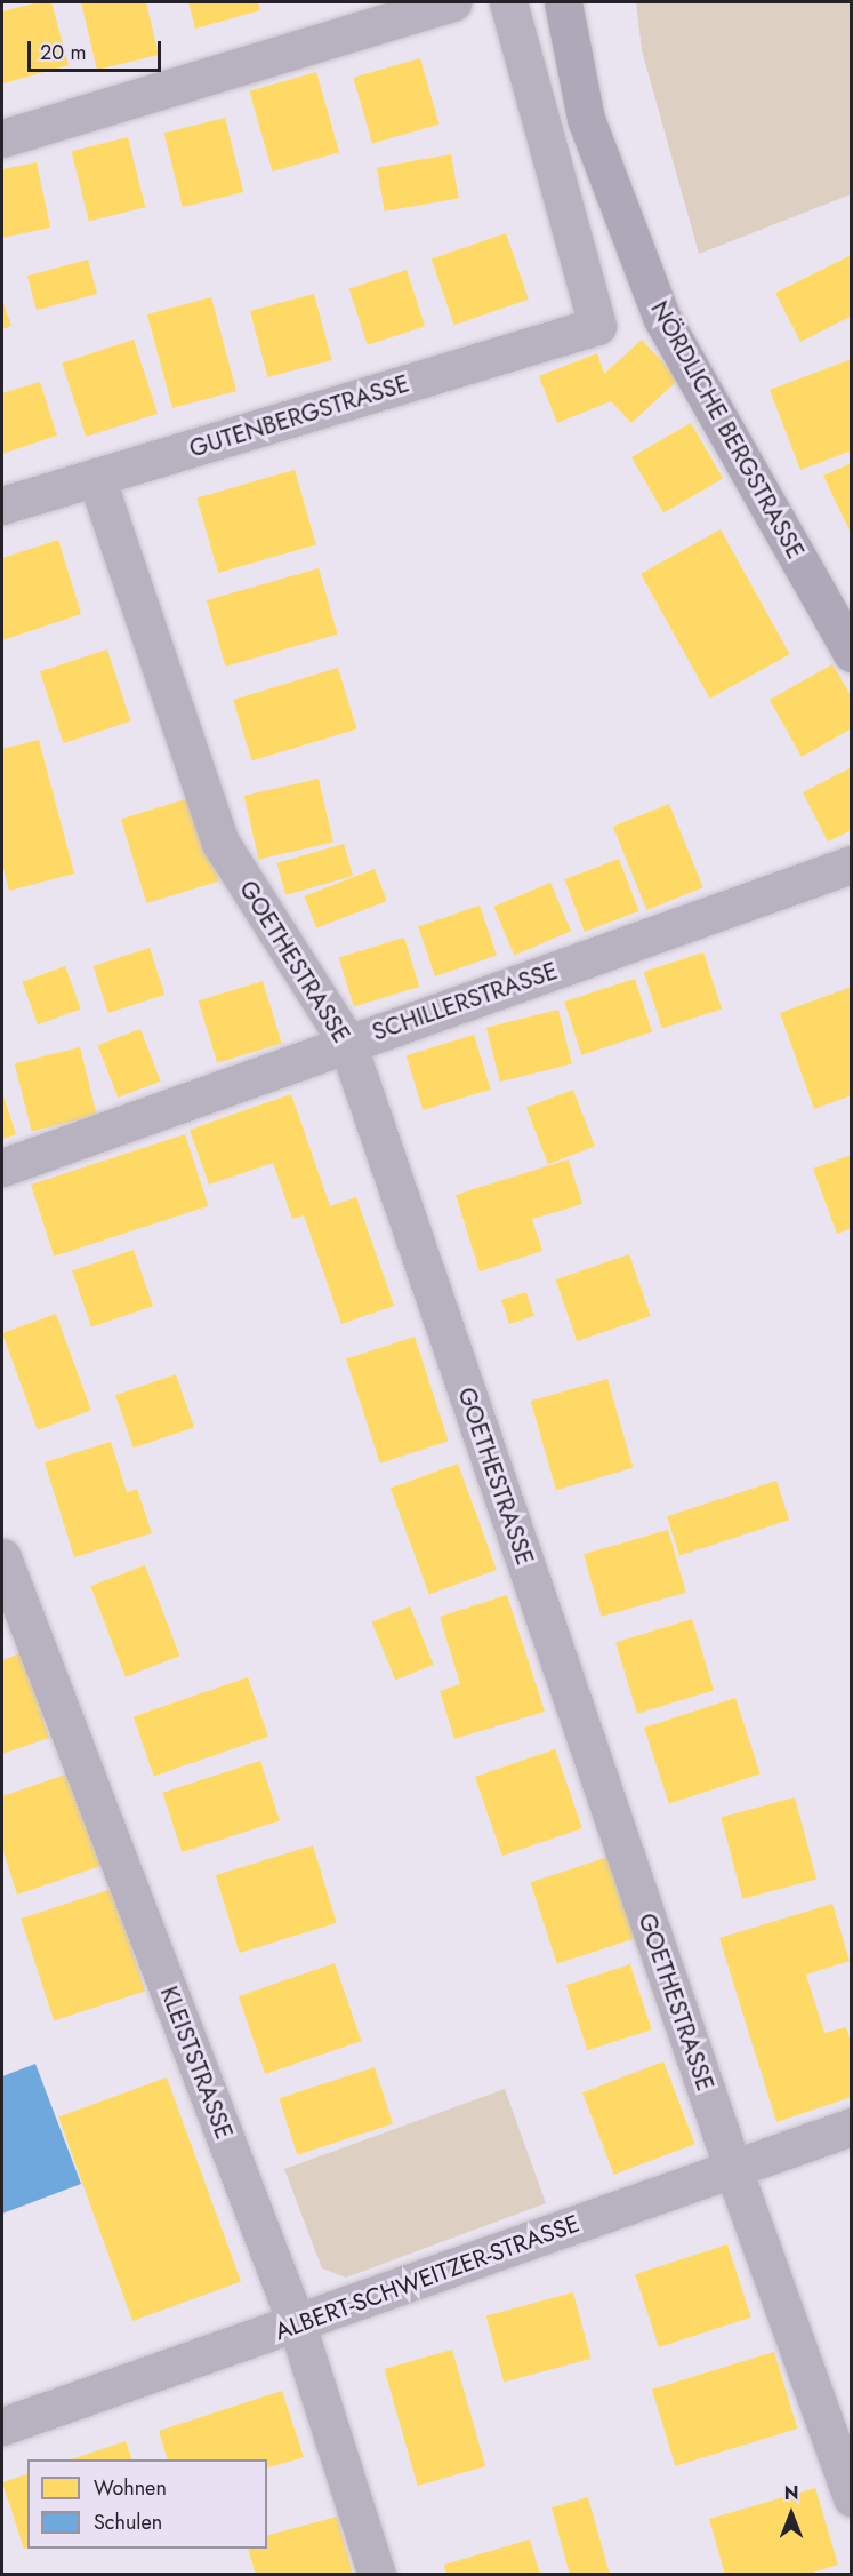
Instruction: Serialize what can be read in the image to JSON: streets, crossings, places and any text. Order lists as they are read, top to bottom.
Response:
{
  "streets": {
    "main road": ["NÖRDLICHE BERGSTRASSE"],
    "street": [
      "GUTENBERGSTRASSE",
      "GOETHESTRASSE",
      "SCHILLERSTRASSE",
      "KLEISTSTRASSE",
      "ALBERT-SCHWEITZER-STRASSE"
    ]
  },
  "crossings": [
    ["GUTENBERGSTRASSE", "GOETHESTRASSE"],
    ["GOETHESTRASSE", "SCHILLERSTRASSE"],
    ["GOETHESTRASSE", "ALBERT-SCHWEITZER-STRASSE"],
    ["KLEISTSTRASSE", "ALBERT-SCHWEITZER-STRASSE"]
  ],
  "legend": ["Wohnen", "Schulen"],
  "scale_bar": "20 m",
  "north": "top"
}
